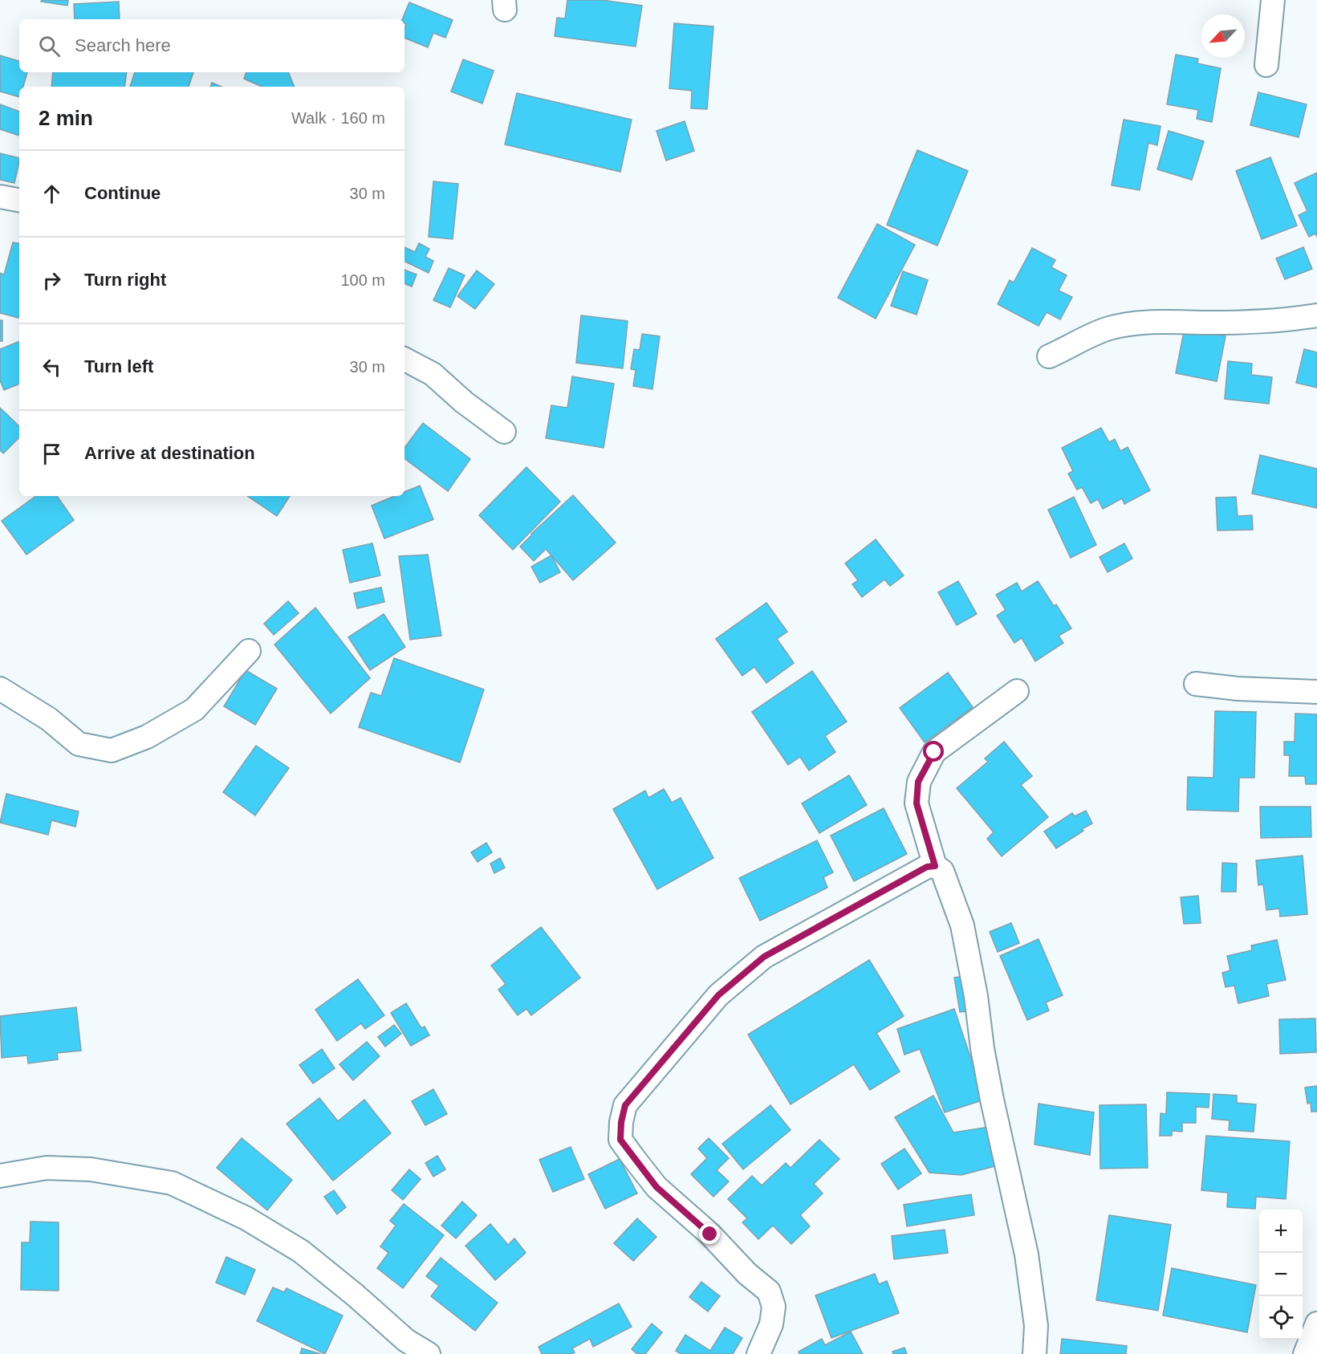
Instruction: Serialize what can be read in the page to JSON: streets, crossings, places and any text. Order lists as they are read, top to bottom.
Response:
{
  "north": "bottom left",
  "page": {
    "search": "Search here",
    "heading": ["2 min", "Walk · 160 m"],
    "list": [
      ["Continue", "30 m"],
      ["Turn right", "100 m"],
      ["Turn left", "30 m"],
      "Arrive at destination"
    ],
    "map_buttons": ["+", "−"]
  }
}
